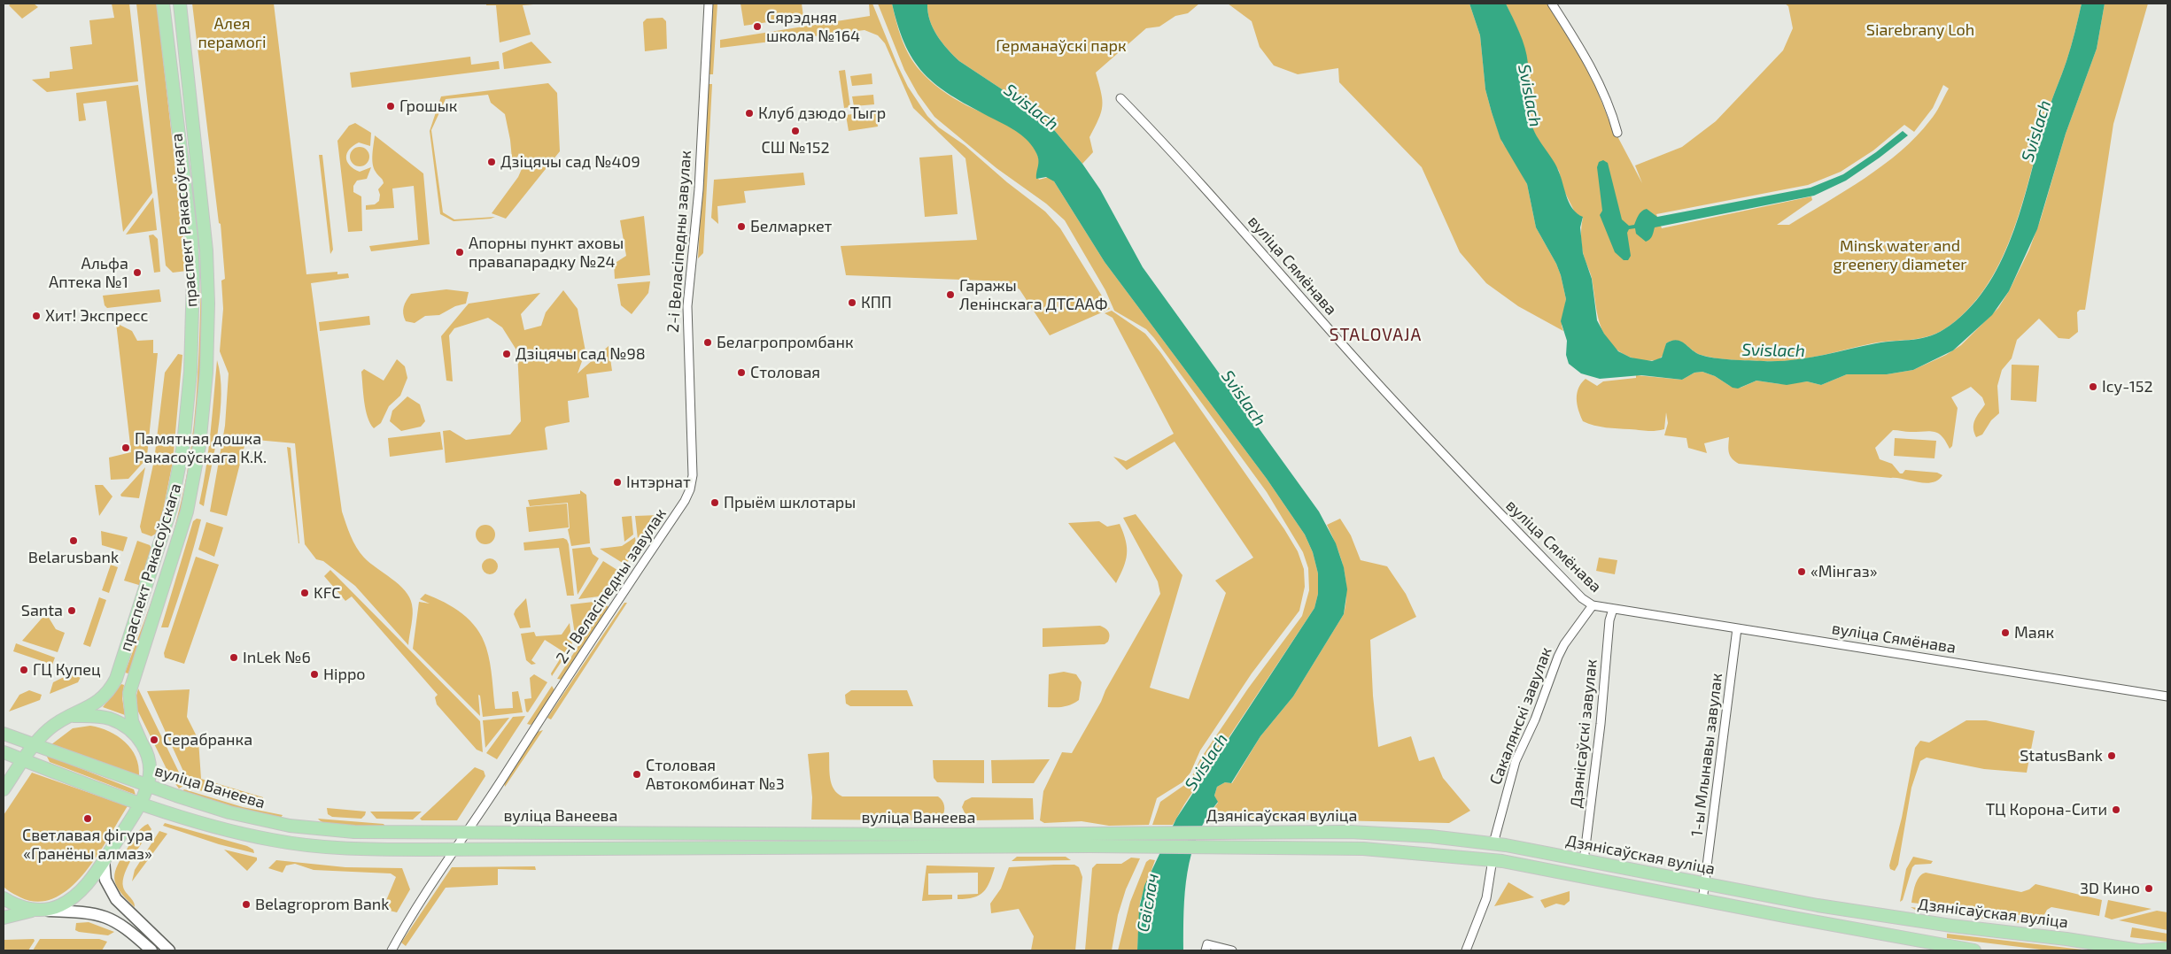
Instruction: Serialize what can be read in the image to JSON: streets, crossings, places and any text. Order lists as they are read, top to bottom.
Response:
{
  "streets": {
    "main road": ["праспект Ракасоўскага", "вуліца Ванеева", "Дзянісаўская вуліца"],
    "street": [
      "2-і Веласіпедны завулак",
      "вуліца Сямёнава",
      "Сакалянскі завулак",
      "Дзянісаўскі завулак",
      "1-ы Млынавы завулак"
    ]
  },
  "crossings": [
    ["праспект Ракасоўскага", "вуліца Ванеева"],
    ["2-і Веласіпедны завулак", "вуліца Ванеева"],
    ["вуліца Сямёнава", "Сакалянскі завулак"],
    ["вуліца Сямёнава", "Дзянісаўскі завулак"],
    ["вуліца Сямёнава", "1-ы Млынавы завулак"],
    ["Сакалянскі завулак", "Дзянісаўская вуліца"],
    ["Дзянісаўскі завулак", "Дзянісаўская вуліца"],
    ["1-ы Млынавы завулак", "Дзянісаўская вуліца"],
    ["вуліца Ванеева", "Дзянісаўская вуліца"]
  ],
  "districts": ["STALOVAJA"],
  "water": ["Svislach", "Свіслач"],
  "parks": [
    "Алея перамогі",
    "Siarebrany Loh",
    "Германаўскі парк",
    "Minsk water and greenery diameter"
  ],
  "places": [
    "Сярэдняя школа №164",
    "Грошык",
    "Клуб дзюдо Тыгр",
    "СШ №152",
    "Дзіцячы сад №409",
    "Белмаркет",
    "Апорны пункт аховы правапарадку №24",
    "Альфа Аптека №1",
    "Гаражы Ленінскага ДТСААФ",
    "КПП",
    "Хит! Экспресс",
    "Белагропромбанк",
    "Дзіцячы сад №98",
    "Столовая",
    "Ісу-152",
    "Памятная дошка Ракасоўскага К.К.",
    "Інтэрнат",
    "Прыём шклотары",
    "Belarusbank",
    "«Мінгаз»",
    "KFC",
    "Santa",
    "Маяк",
    "InLek №6",
    "ГЦ Купец",
    "Hippo",
    "Серабранка",
    "StatusBank",
    "Столовая Автокомбинат №3",
    "ТЦ Корона-Сити",
    "Светлавая фігура «Гранёны алмаз»",
    "3D Кино",
    "Belagroprom Bank"
  ]
}
